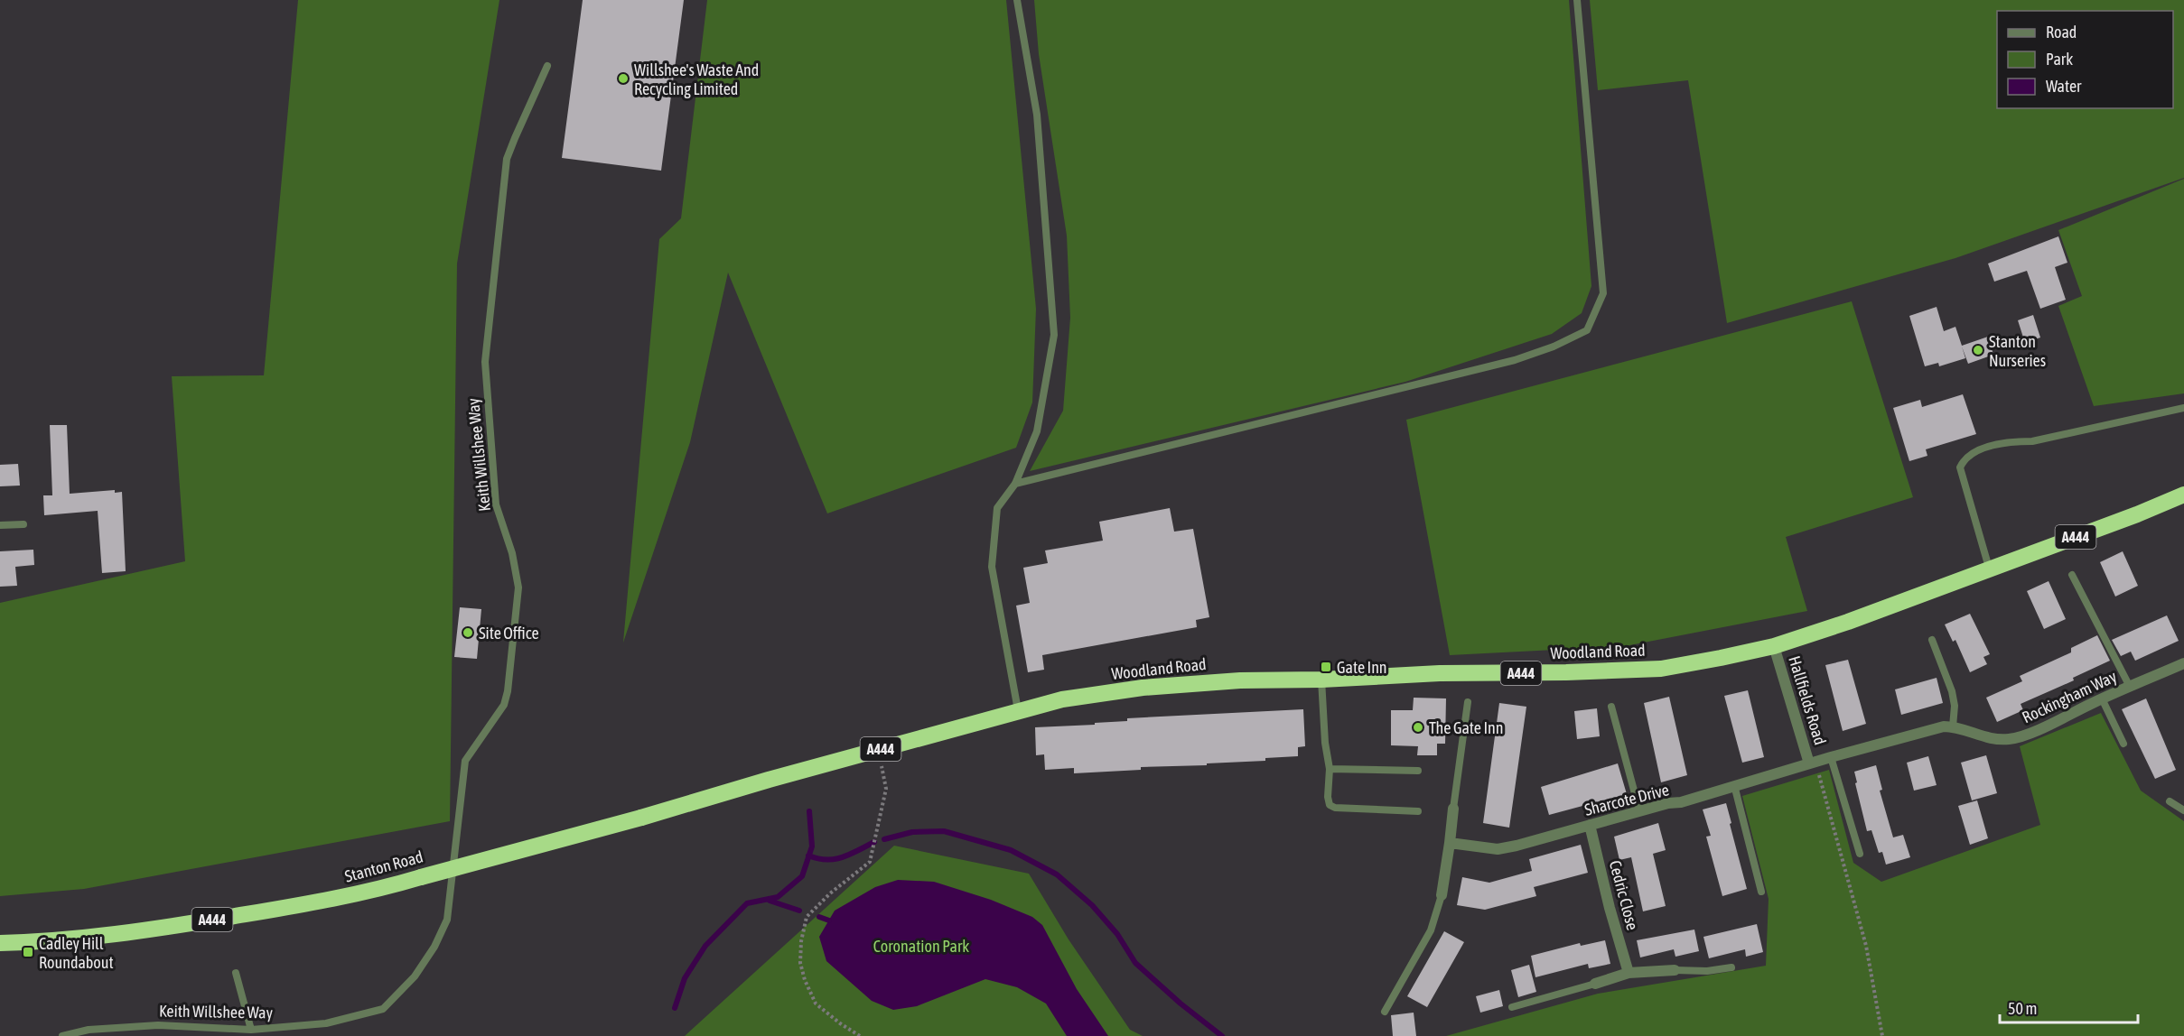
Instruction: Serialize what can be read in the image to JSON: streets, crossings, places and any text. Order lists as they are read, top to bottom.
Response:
{
  "streets": {
    "highway": ["A444", "Woodland Road", "Stanton Road"],
    "street": [
      "Rockingham Way",
      "Hallfields Road",
      "Sharcote Drive",
      "Cedric Close"
    ],
    "lane": ["Keith Willshee Way"]
  },
  "crossings": [
    ["Woodland Road", "Hallfields Road"],
    ["Woodland Road", "Stanton Road"],
    ["Rockingham Way", "Hallfields Road"],
    ["Rockingham Way", "Sharcote Drive"],
    ["Hallfields Road", "Sharcote Drive"],
    ["Sharcote Drive", "Cedric Close"]
  ],
  "parks": ["Coronation Park"],
  "places": {
    "other": [
      "Willshee's Waste And Recycling Limited",
      "Stanton Nurseries",
      "Site Office",
      "The Gate Inn"
    ],
    "transit": ["Gate Inn", "Cadley Hill Roundabout"]
  },
  "legend": ["Road", "Park", "Water"],
  "scale_bar": "50 m"
}
